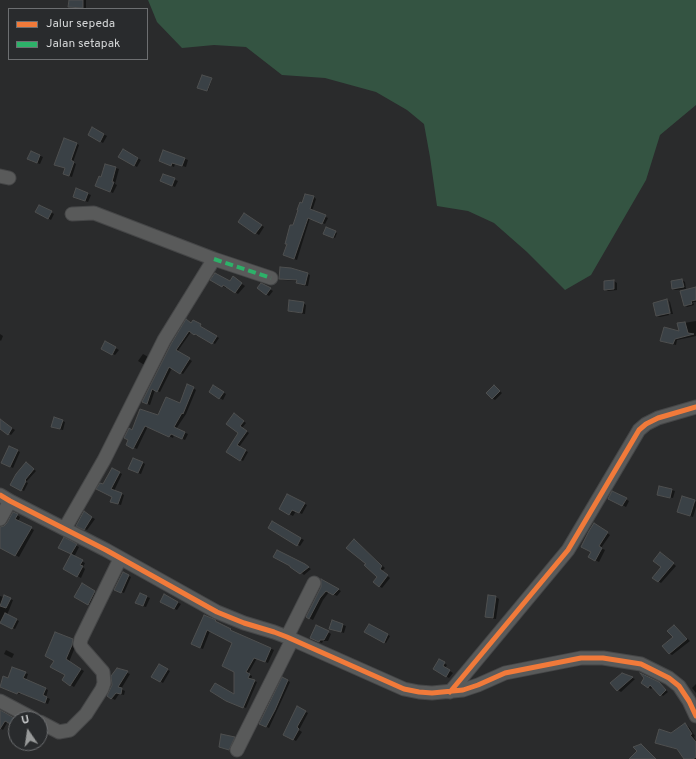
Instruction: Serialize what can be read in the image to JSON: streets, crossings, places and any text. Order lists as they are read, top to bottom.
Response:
{
  "legend": ["Jalur sepeda", "Jalan setapak"],
  "north": "top"
}
